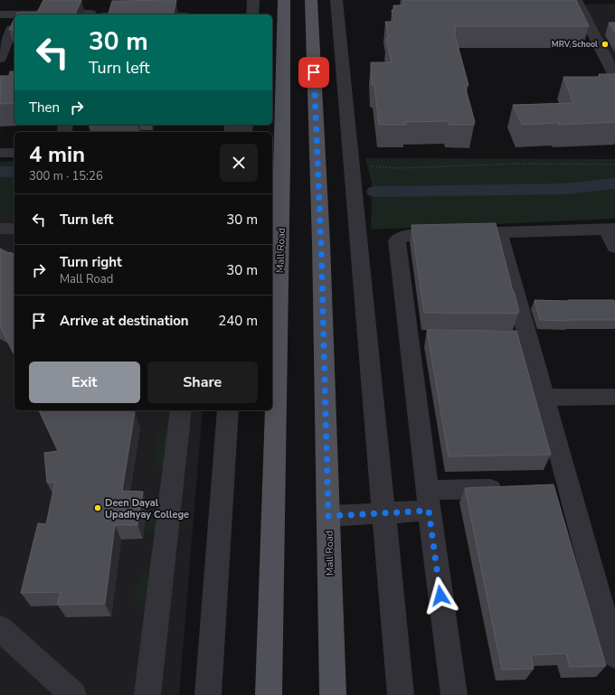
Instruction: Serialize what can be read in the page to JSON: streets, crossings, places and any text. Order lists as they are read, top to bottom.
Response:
{
  "streets": {
    "main road": ["Mall Road"]
  },
  "places": ["MRV School", "Deen Dayal Upadhyay College"],
  "page": {
    "turn": ["30 m", "Turn left"],
    "then": "Then",
    "heading": ["4 min", "300 m · 15:26"],
    "list": [
      {
        "name": "Turn left",
        "value": "30 m"
      },
      {
        "name": "Turn right",
        "note": "Mall Road",
        "value": "30 m"
      },
      {
        "name": "Arrive at destination",
        "value": "240 m"
      }
    ],
    "buttons": ["Exit", "Share"]
  }
}
